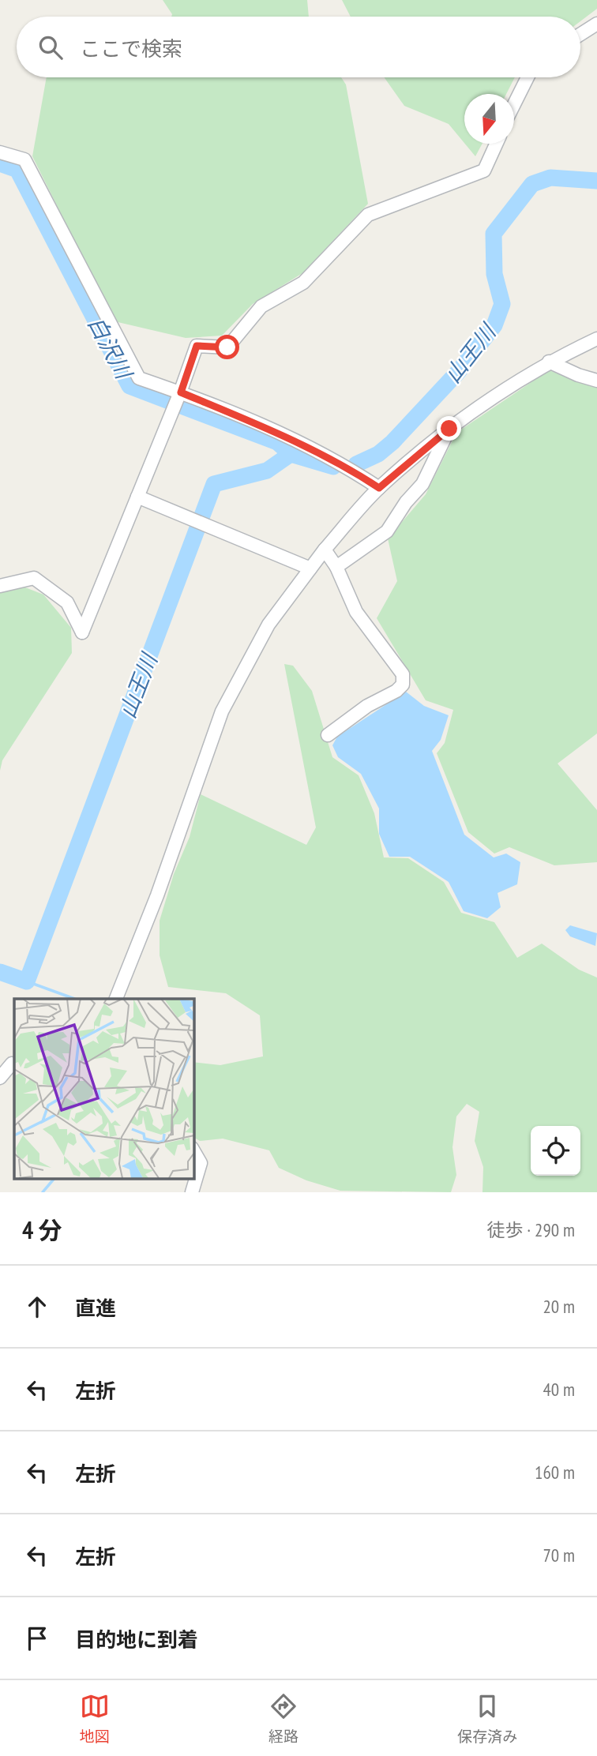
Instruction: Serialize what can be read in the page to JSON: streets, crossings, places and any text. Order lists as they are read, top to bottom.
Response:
{
  "water": ["白沢川", "山王川"],
  "north": "bottom",
  "page": {
    "search": "ここで検索",
    "heading": ["4 分", "徒歩 · 290 m"],
    "list": [
      ["直進", "20 m"],
      ["左折", "40 m"],
      ["左折", "160 m"],
      ["左折", "70 m"],
      "目的地に到着"
    ],
    "nav": ["地図", "経路", "保存済み"]
  }
}
